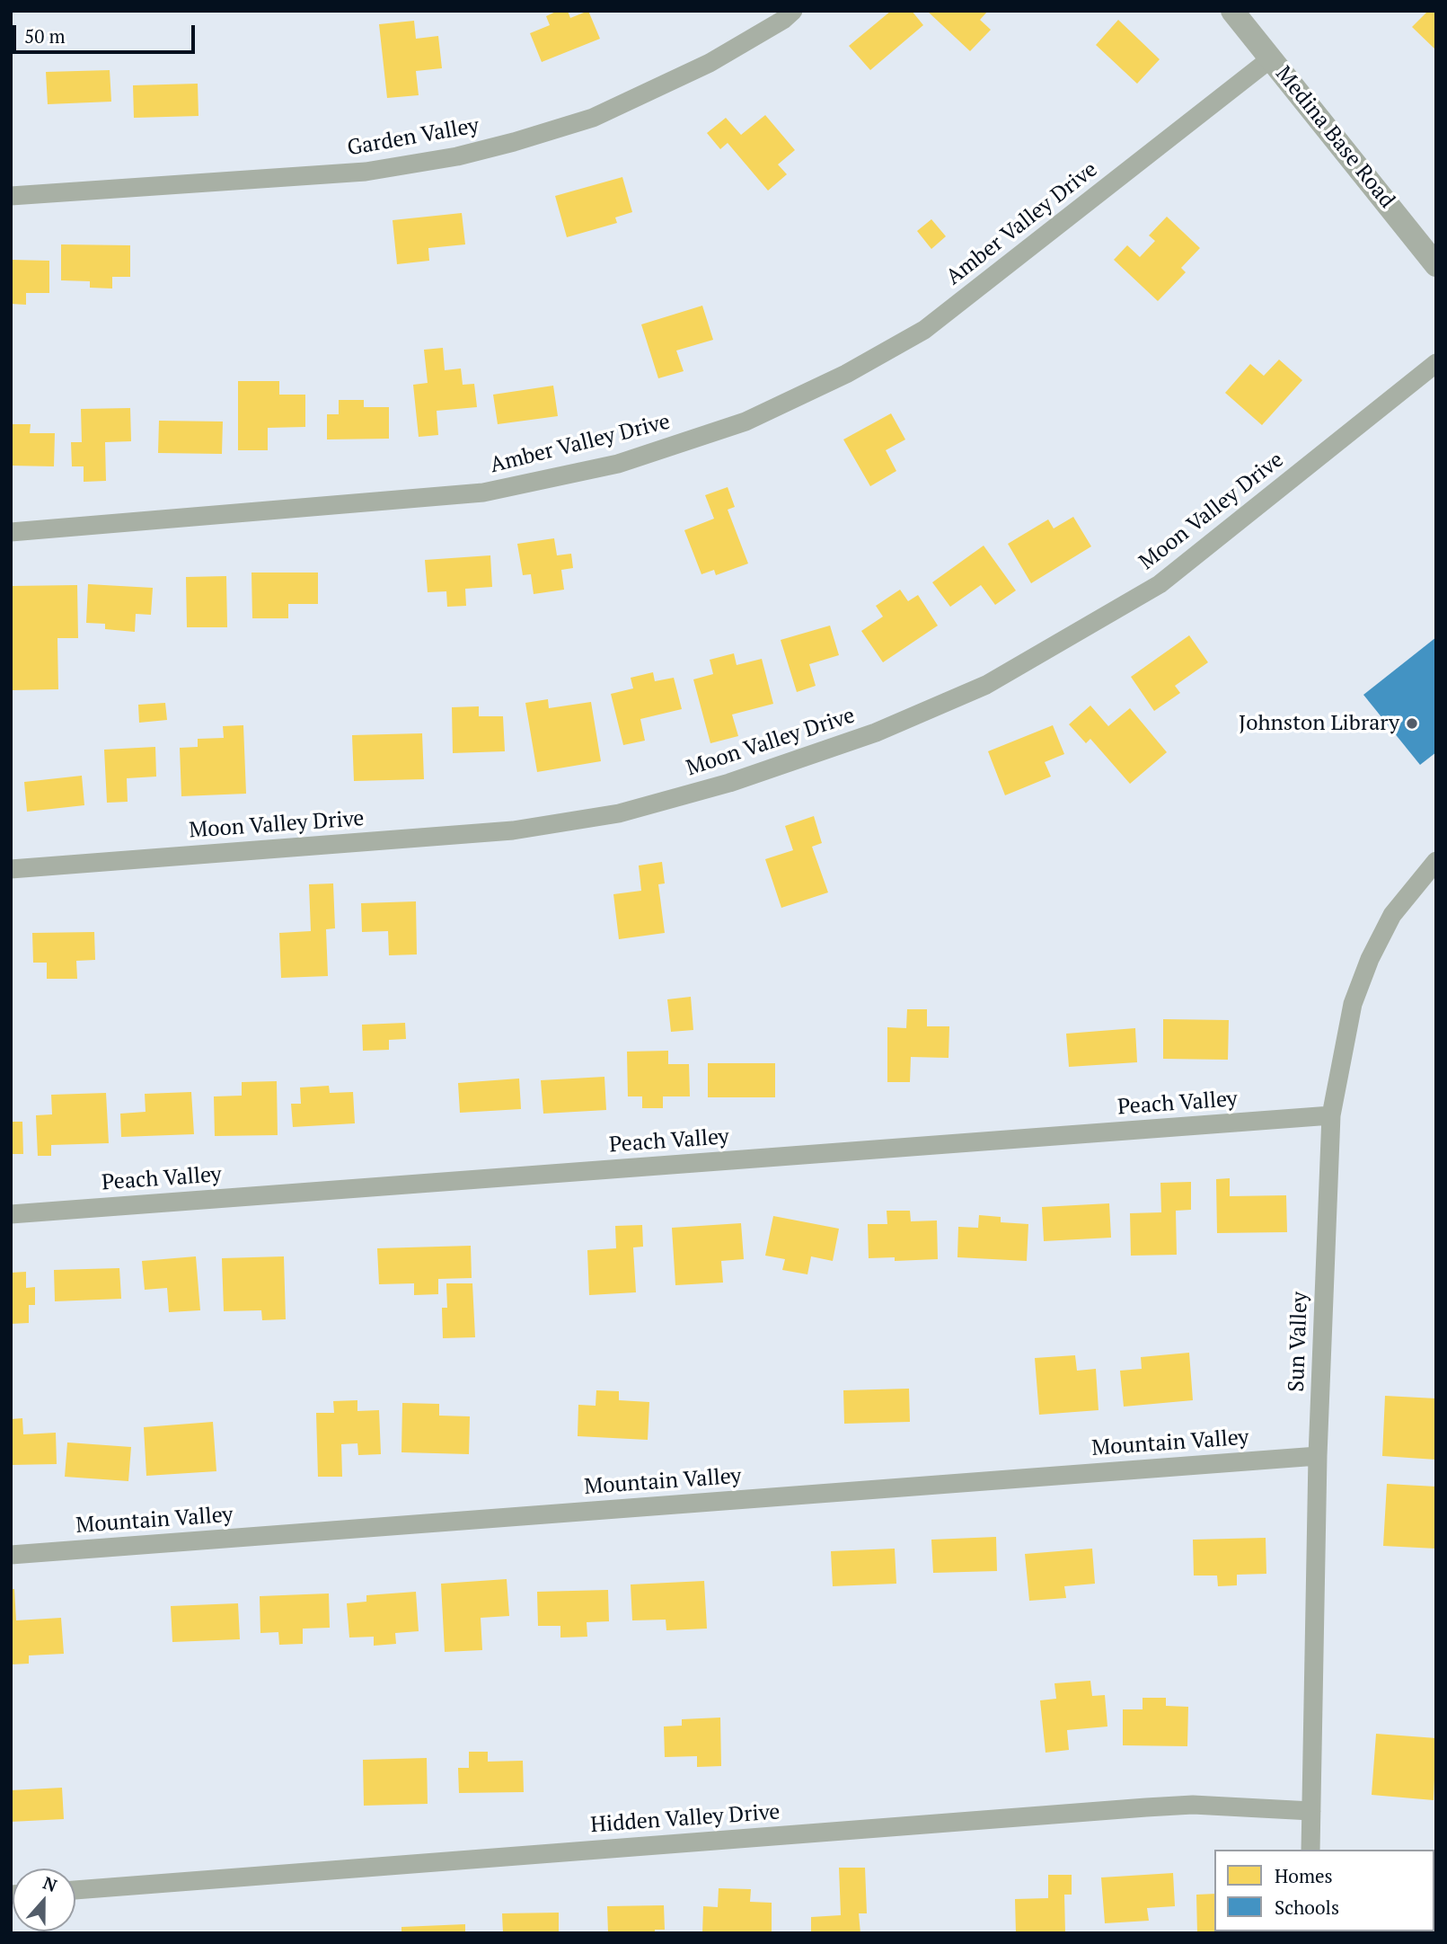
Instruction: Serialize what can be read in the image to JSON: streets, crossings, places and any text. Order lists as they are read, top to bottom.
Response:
{
  "streets": {
    "street": [
      "Garden Valley",
      "Medina Base Road",
      "Amber Valley Drive",
      "Moon Valley Drive",
      "Peach Valley",
      "Sun Valley",
      "Mountain Valley",
      "Hidden Valley Drive"
    ]
  },
  "crossings": [
    ["Medina Base Road", "Amber Valley Drive"],
    ["Peach Valley", "Sun Valley"],
    ["Sun Valley", "Mountain Valley"],
    ["Sun Valley", "Hidden Valley Drive"]
  ],
  "places": ["Johnston Library"],
  "legend": ["Homes", "Schools"],
  "scale_bar": "50 m",
  "north": "top"
}
